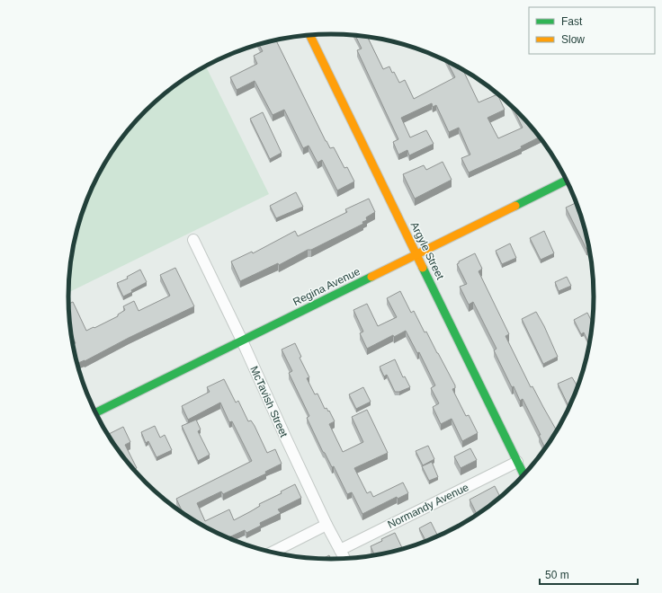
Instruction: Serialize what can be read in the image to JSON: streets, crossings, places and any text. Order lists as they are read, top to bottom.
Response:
{
  "streets": {
    "street": [
      "Argyle Street",
      "Regina Avenue",
      "McTavish Street",
      "Normandy Avenue"
    ]
  },
  "crossings": [
    ["Argyle Street", "Regina Avenue"],
    ["Argyle Street", "Normandy Avenue"],
    ["Regina Avenue", "McTavish Street"],
    ["McTavish Street", "Normandy Avenue"]
  ],
  "legend": ["Fast", "Slow"],
  "scale_bar": "50 m"
}
